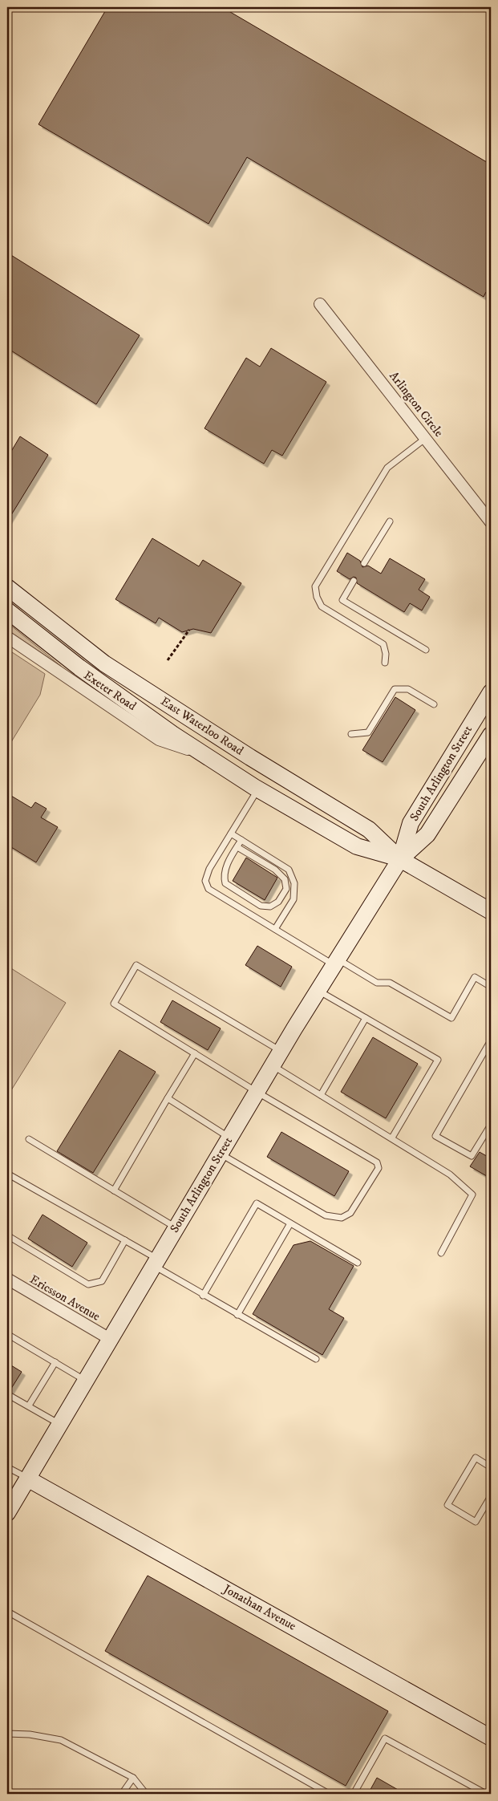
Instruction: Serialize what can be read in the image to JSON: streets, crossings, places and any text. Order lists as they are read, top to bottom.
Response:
{
  "streets": {
    "main road": ["East Waterloo Road", "South Arlington Street", "Jonathan Avenue"],
    "street": ["Arlington Circle", "Exeter Road", "Ericsson Avenue"]
  },
  "crossings": [
    ["Exeter Road", "East Waterloo Road"],
    ["East Waterloo Road", "South Arlington Street"],
    ["South Arlington Street", "Ericsson Avenue"],
    ["South Arlington Street", "Jonathan Avenue"]
  ]
}
